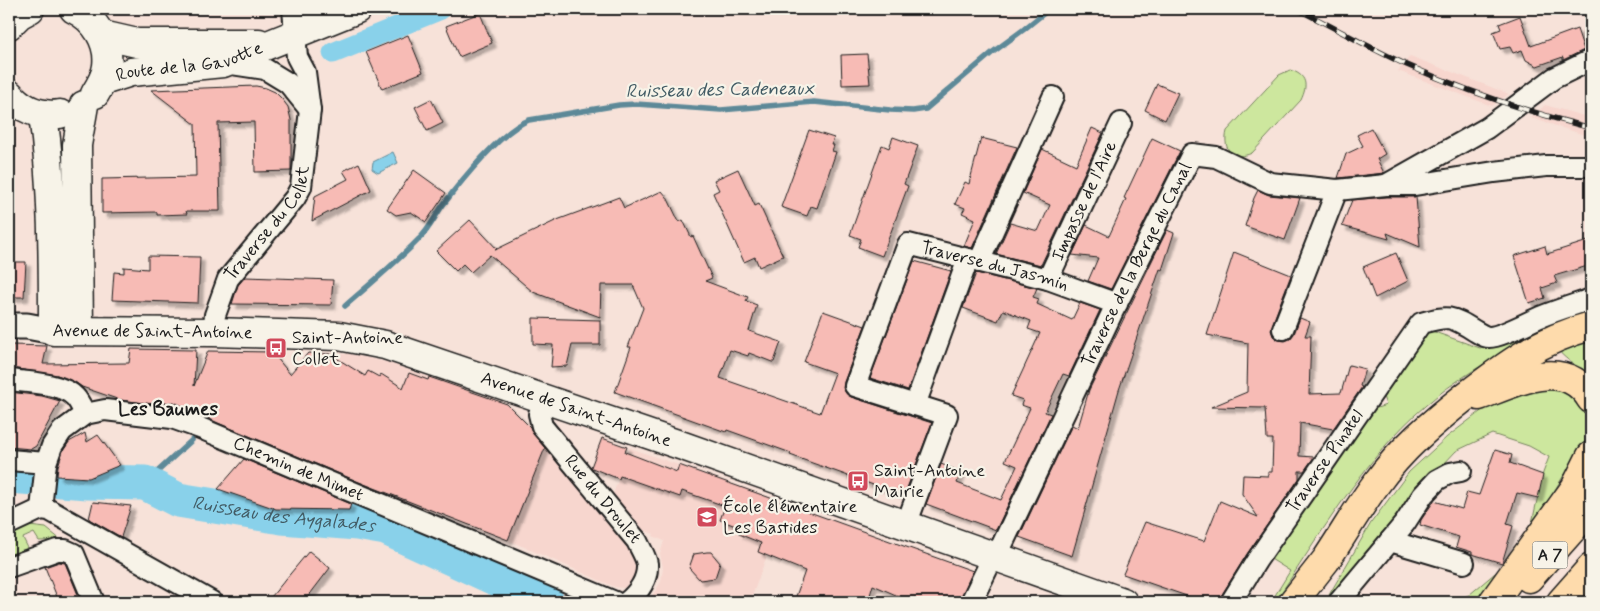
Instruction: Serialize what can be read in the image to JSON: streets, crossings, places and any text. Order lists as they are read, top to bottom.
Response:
{
  "streets": {
    "highway": ["A 7"],
    "main road": ["Route de la Gavotte", "Avenue de Saint-Antoine"],
    "street": [
      "Impasse de l'Aire",
      "Traverse du Collet",
      "Traverse de la Berge du Canal",
      "Traverse du Jasmin",
      "Traverse Pinatel",
      "Chemin de Mimet",
      "Rue du Droulet"
    ]
  },
  "crossings": [
    ["Route de la Gavotte", "Traverse du Collet"],
    ["Impasse de l'Aire", "Traverse du Jasmin"],
    ["Traverse du Collet", "Avenue de Saint-Antoine"],
    ["Traverse de la Berge du Canal", "Traverse du Jasmin"],
    ["Traverse de la Berge du Canal", "Avenue de Saint-Antoine"],
    ["Traverse du Jasmin", "Avenue de Saint-Antoine"],
    ["Avenue de Saint-Antoine", "Rue du Droulet"]
  ],
  "districts": ["Les Baumes"],
  "water": ["Ruisseau des Cadeneaux", "Ruisseau des Aygalades"],
  "places": {
    "bus stop": ["Saint-Antoine Collet", "Saint-Antoine Mairie"],
    "school or university": ["École élémentaire Les Bastides"]
  }
}
